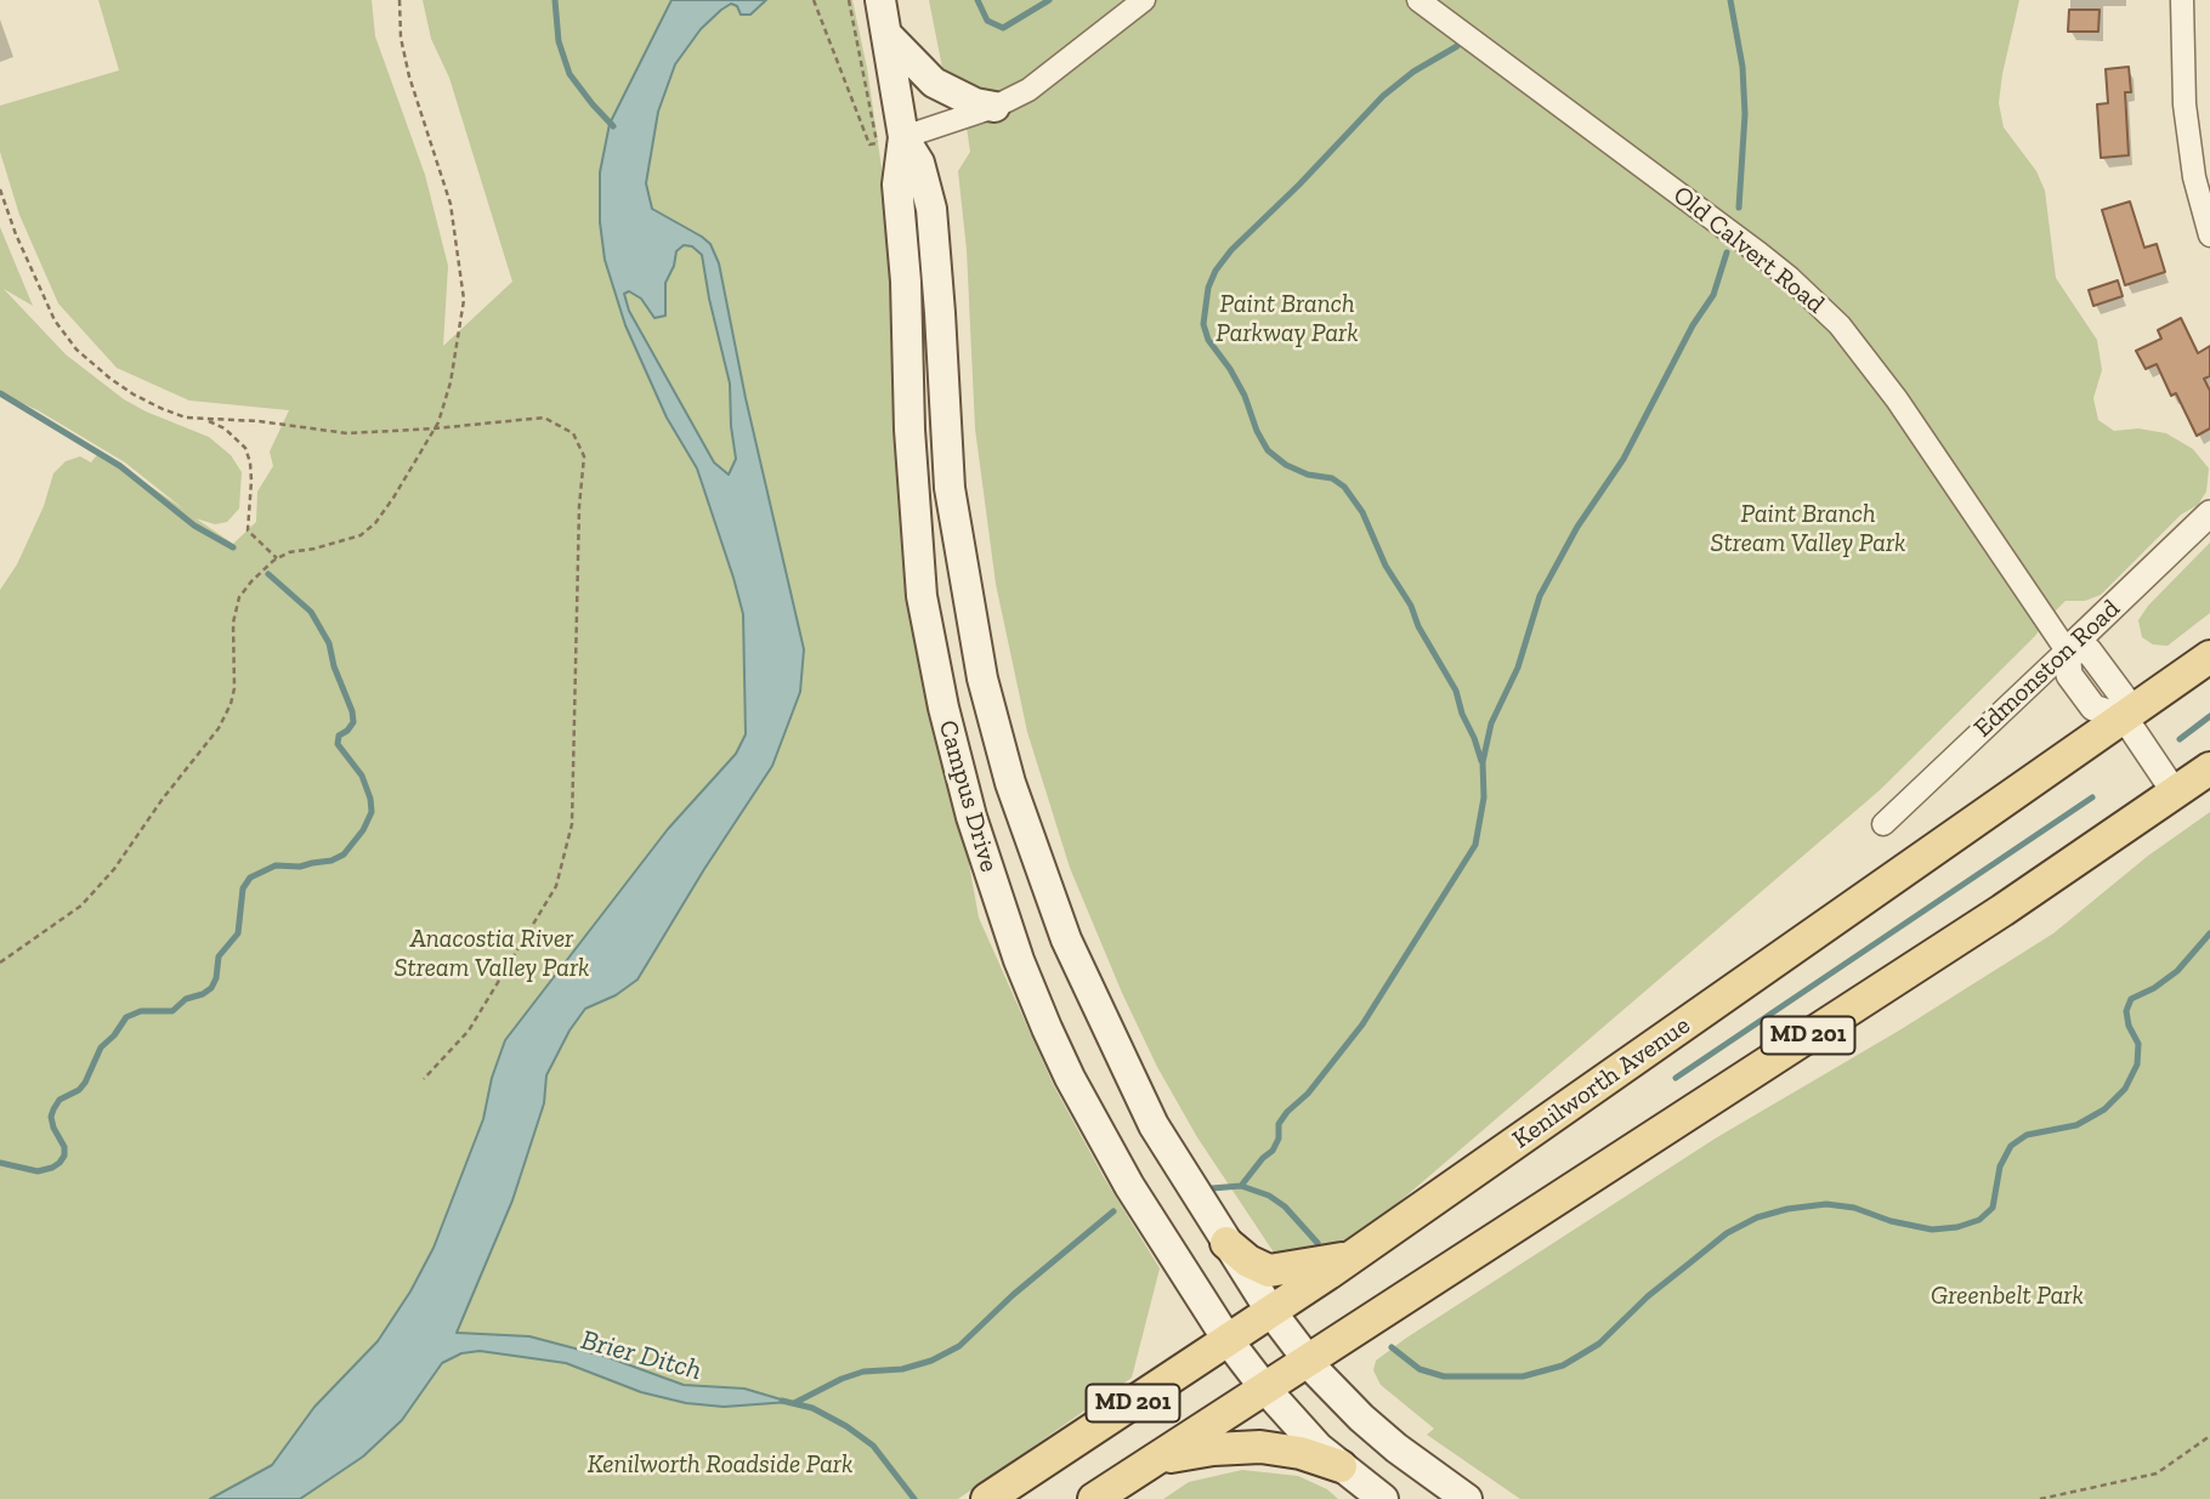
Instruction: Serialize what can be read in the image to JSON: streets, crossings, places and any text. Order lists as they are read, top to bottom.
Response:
{
  "streets": {
    "main road": ["Campus Drive", "MD 201", "Kenilworth Avenue"],
    "street": ["Old Calvert Road", "Edmonston Road"]
  },
  "crossings": [
    ["Old Calvert Road", "Edmonston Road"],
    ["Old Calvert Road", "MD 201"],
    ["Old Calvert Road", "Kenilworth Avenue"],
    ["Campus Drive", "MD 201"],
    ["Campus Drive", "Kenilworth Avenue"]
  ],
  "water": ["Brier Ditch"],
  "parks": [
    "Paint Branch Parkway Park",
    "Paint Branch Stream Valley Park",
    "Anacostia River Stream Valley Park",
    "Greenbelt Park",
    "Kenilworth Roadside Park"
  ]
}
